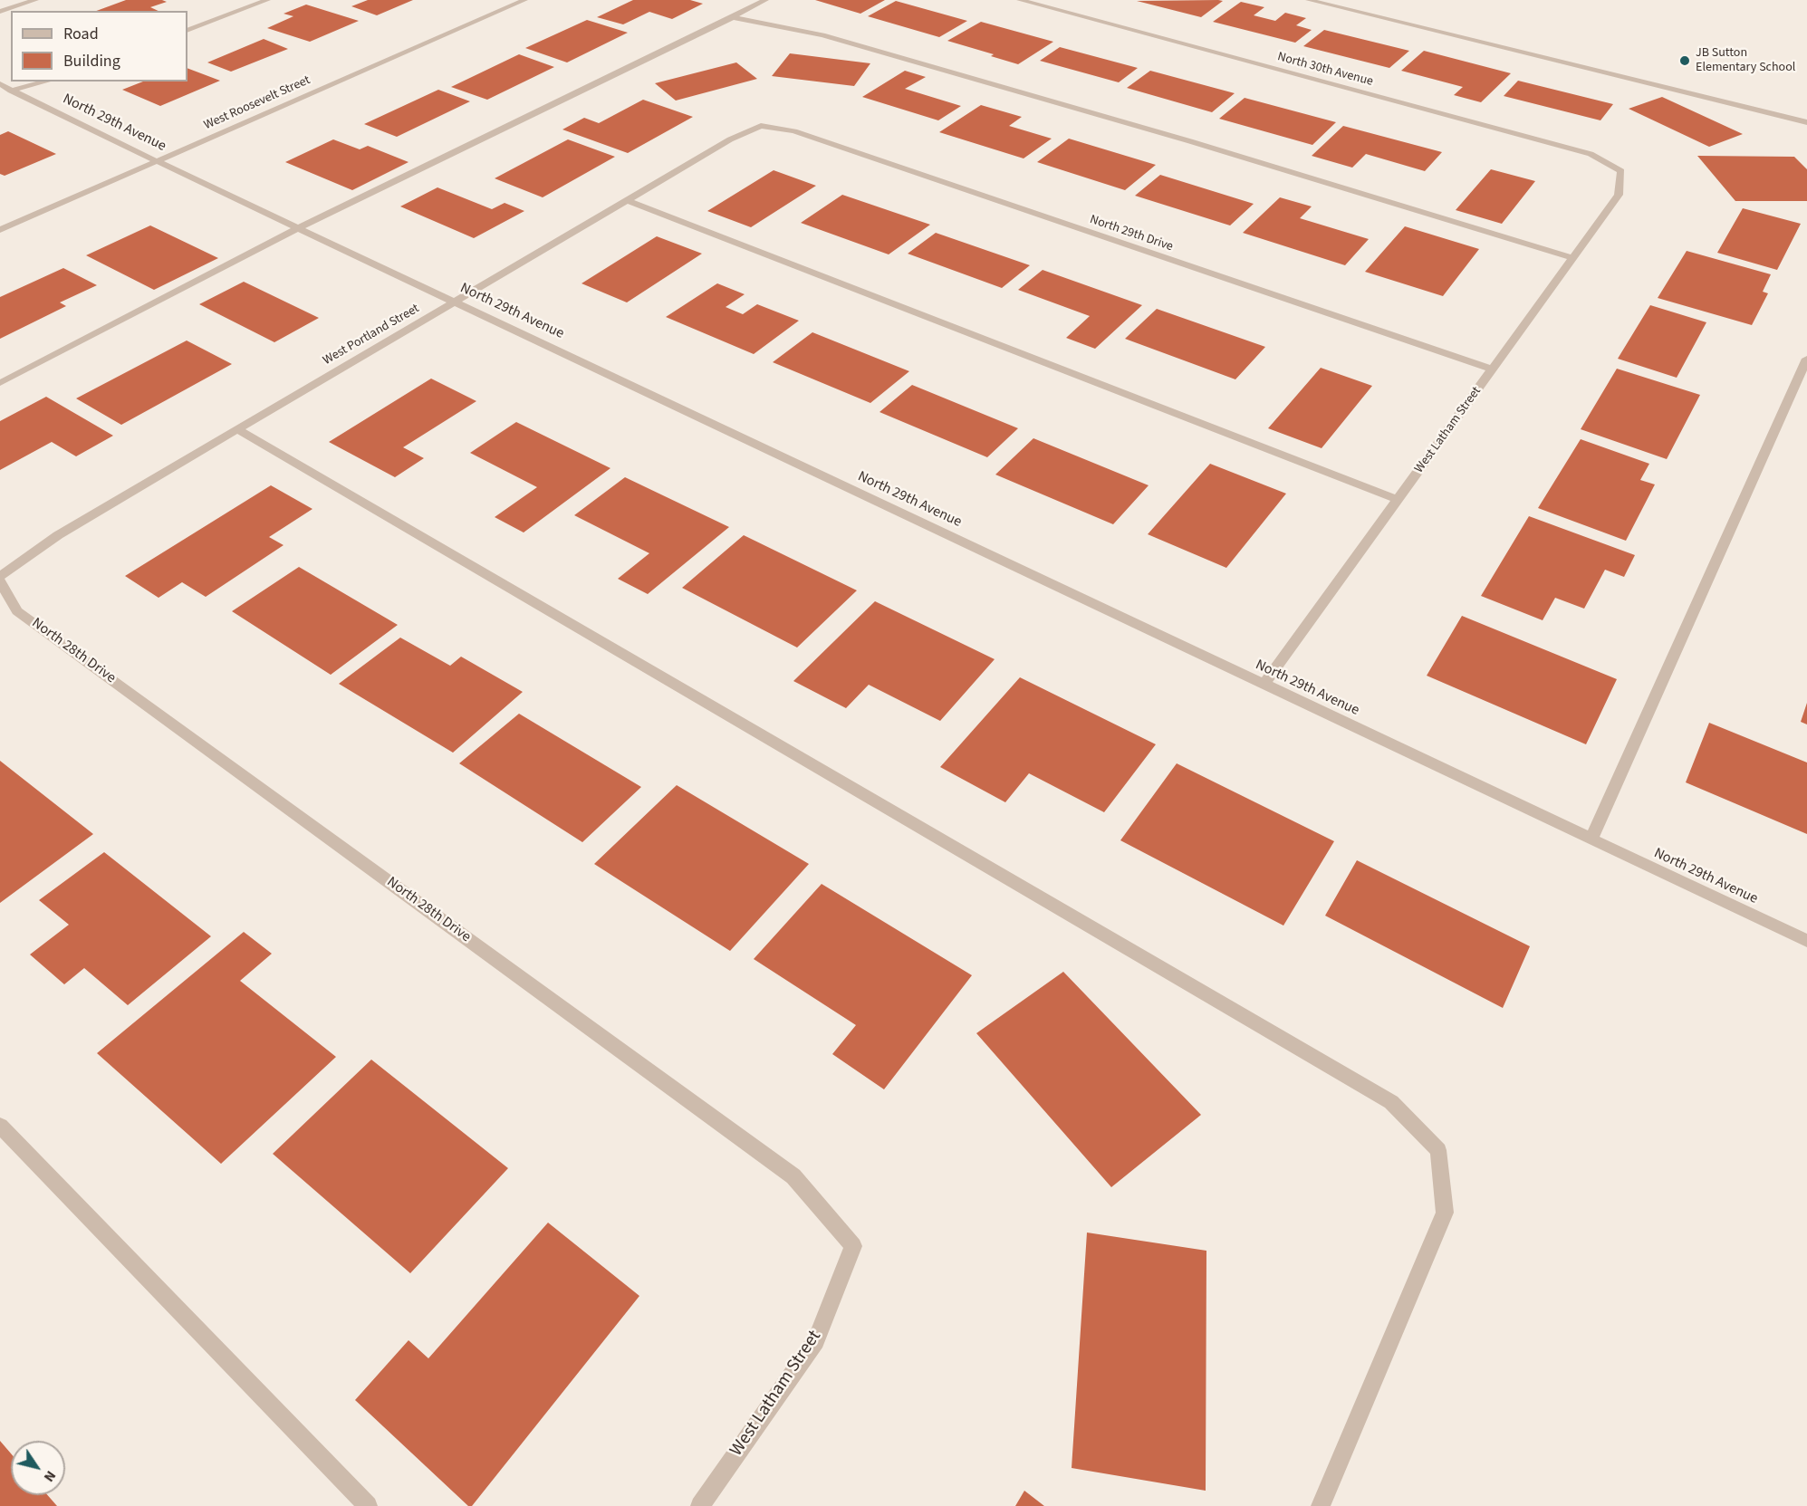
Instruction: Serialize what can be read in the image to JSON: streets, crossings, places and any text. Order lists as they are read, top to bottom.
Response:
{
  "streets": {
    "street": [
      "North 30th Avenue",
      "West Roosevelt Street",
      "North 29th Avenue",
      "North 29th Drive",
      "West Portland Street",
      "West Latham Street",
      "North 28th Drive"
    ]
  },
  "crossings": [
    ["North 30th Avenue", "West Latham Street"],
    ["West Roosevelt Street", "North 29th Avenue"],
    ["North 29th Avenue", "West Portland Street"],
    ["North 29th Avenue", "West Latham Street"],
    ["North 29th Drive", "West Portland Street"],
    ["North 29th Drive", "West Latham Street"],
    ["West Latham Street", "North 28th Drive"]
  ],
  "places": ["JB Sutton Elementary School"],
  "legend": ["Road", "Building"],
  "north": "bottom right"
}
